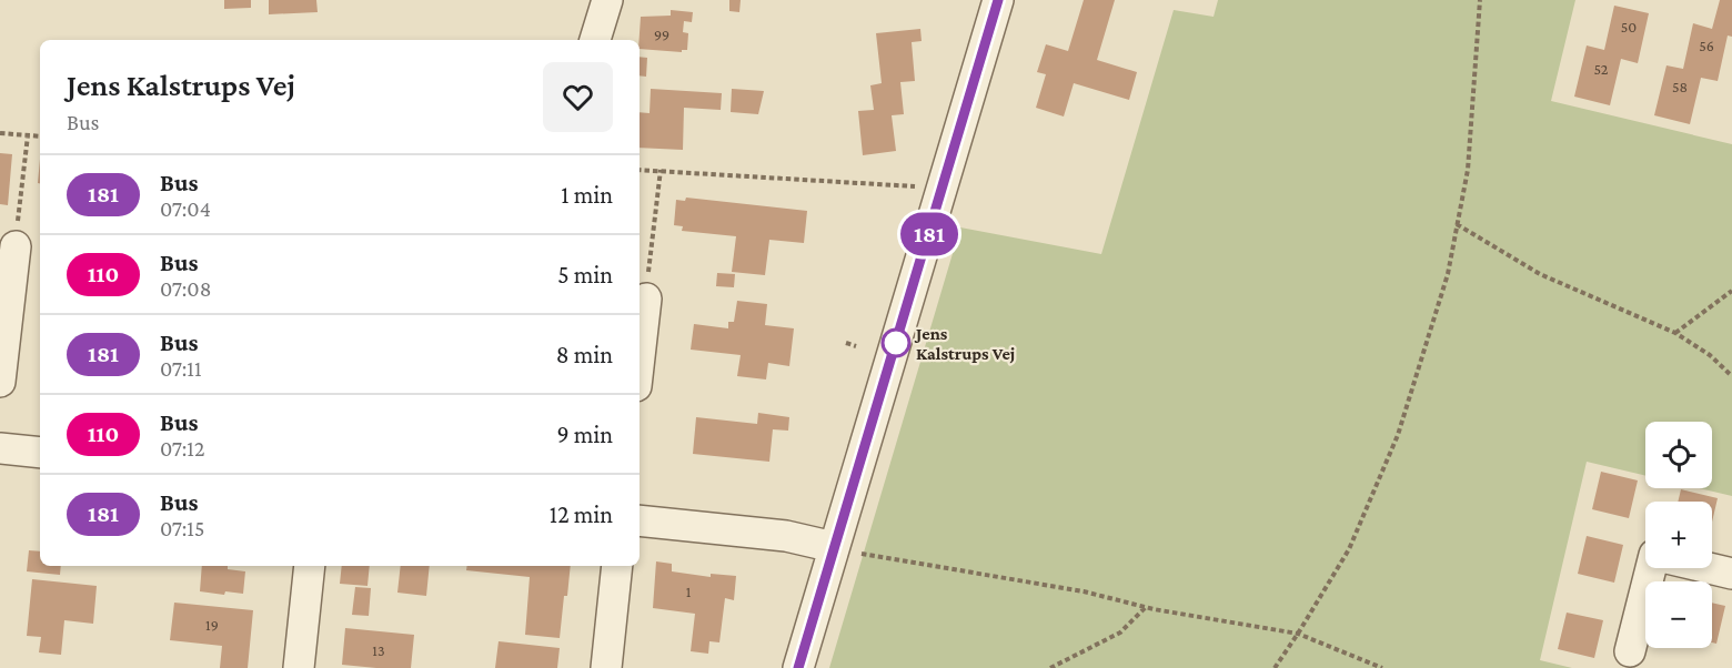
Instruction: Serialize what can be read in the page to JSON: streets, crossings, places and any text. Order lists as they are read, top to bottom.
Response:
{
  "places": ["Jens Kalstrups Vej"],
  "lines": ["bus line 181"],
  "house_numbers": [
    "50",
    "99",
    "56",
    "52",
    "58",
    "1",
    "19",
    "13"
  ],
  "page": {
    "on_map": "181",
    "heading": ["Jens Kalstrups Vej", "Bus"],
    "list": [
      {
        "mark": "181",
        "name": "Bus",
        "note": "07:04",
        "value": "1 min"
      },
      {
        "mark": "110",
        "name": "Bus",
        "note": "07:08",
        "value": "5 min"
      },
      {
        "mark": "181",
        "name": "Bus",
        "note": "07:11",
        "value": "8 min"
      },
      {
        "mark": "110",
        "name": "Bus",
        "note": "07:12",
        "value": "9 min"
      },
      {
        "mark": "181",
        "name": "Bus",
        "note": "07:15",
        "value": "12 min"
      }
    ],
    "map_buttons": ["+", "−"]
  }
}
